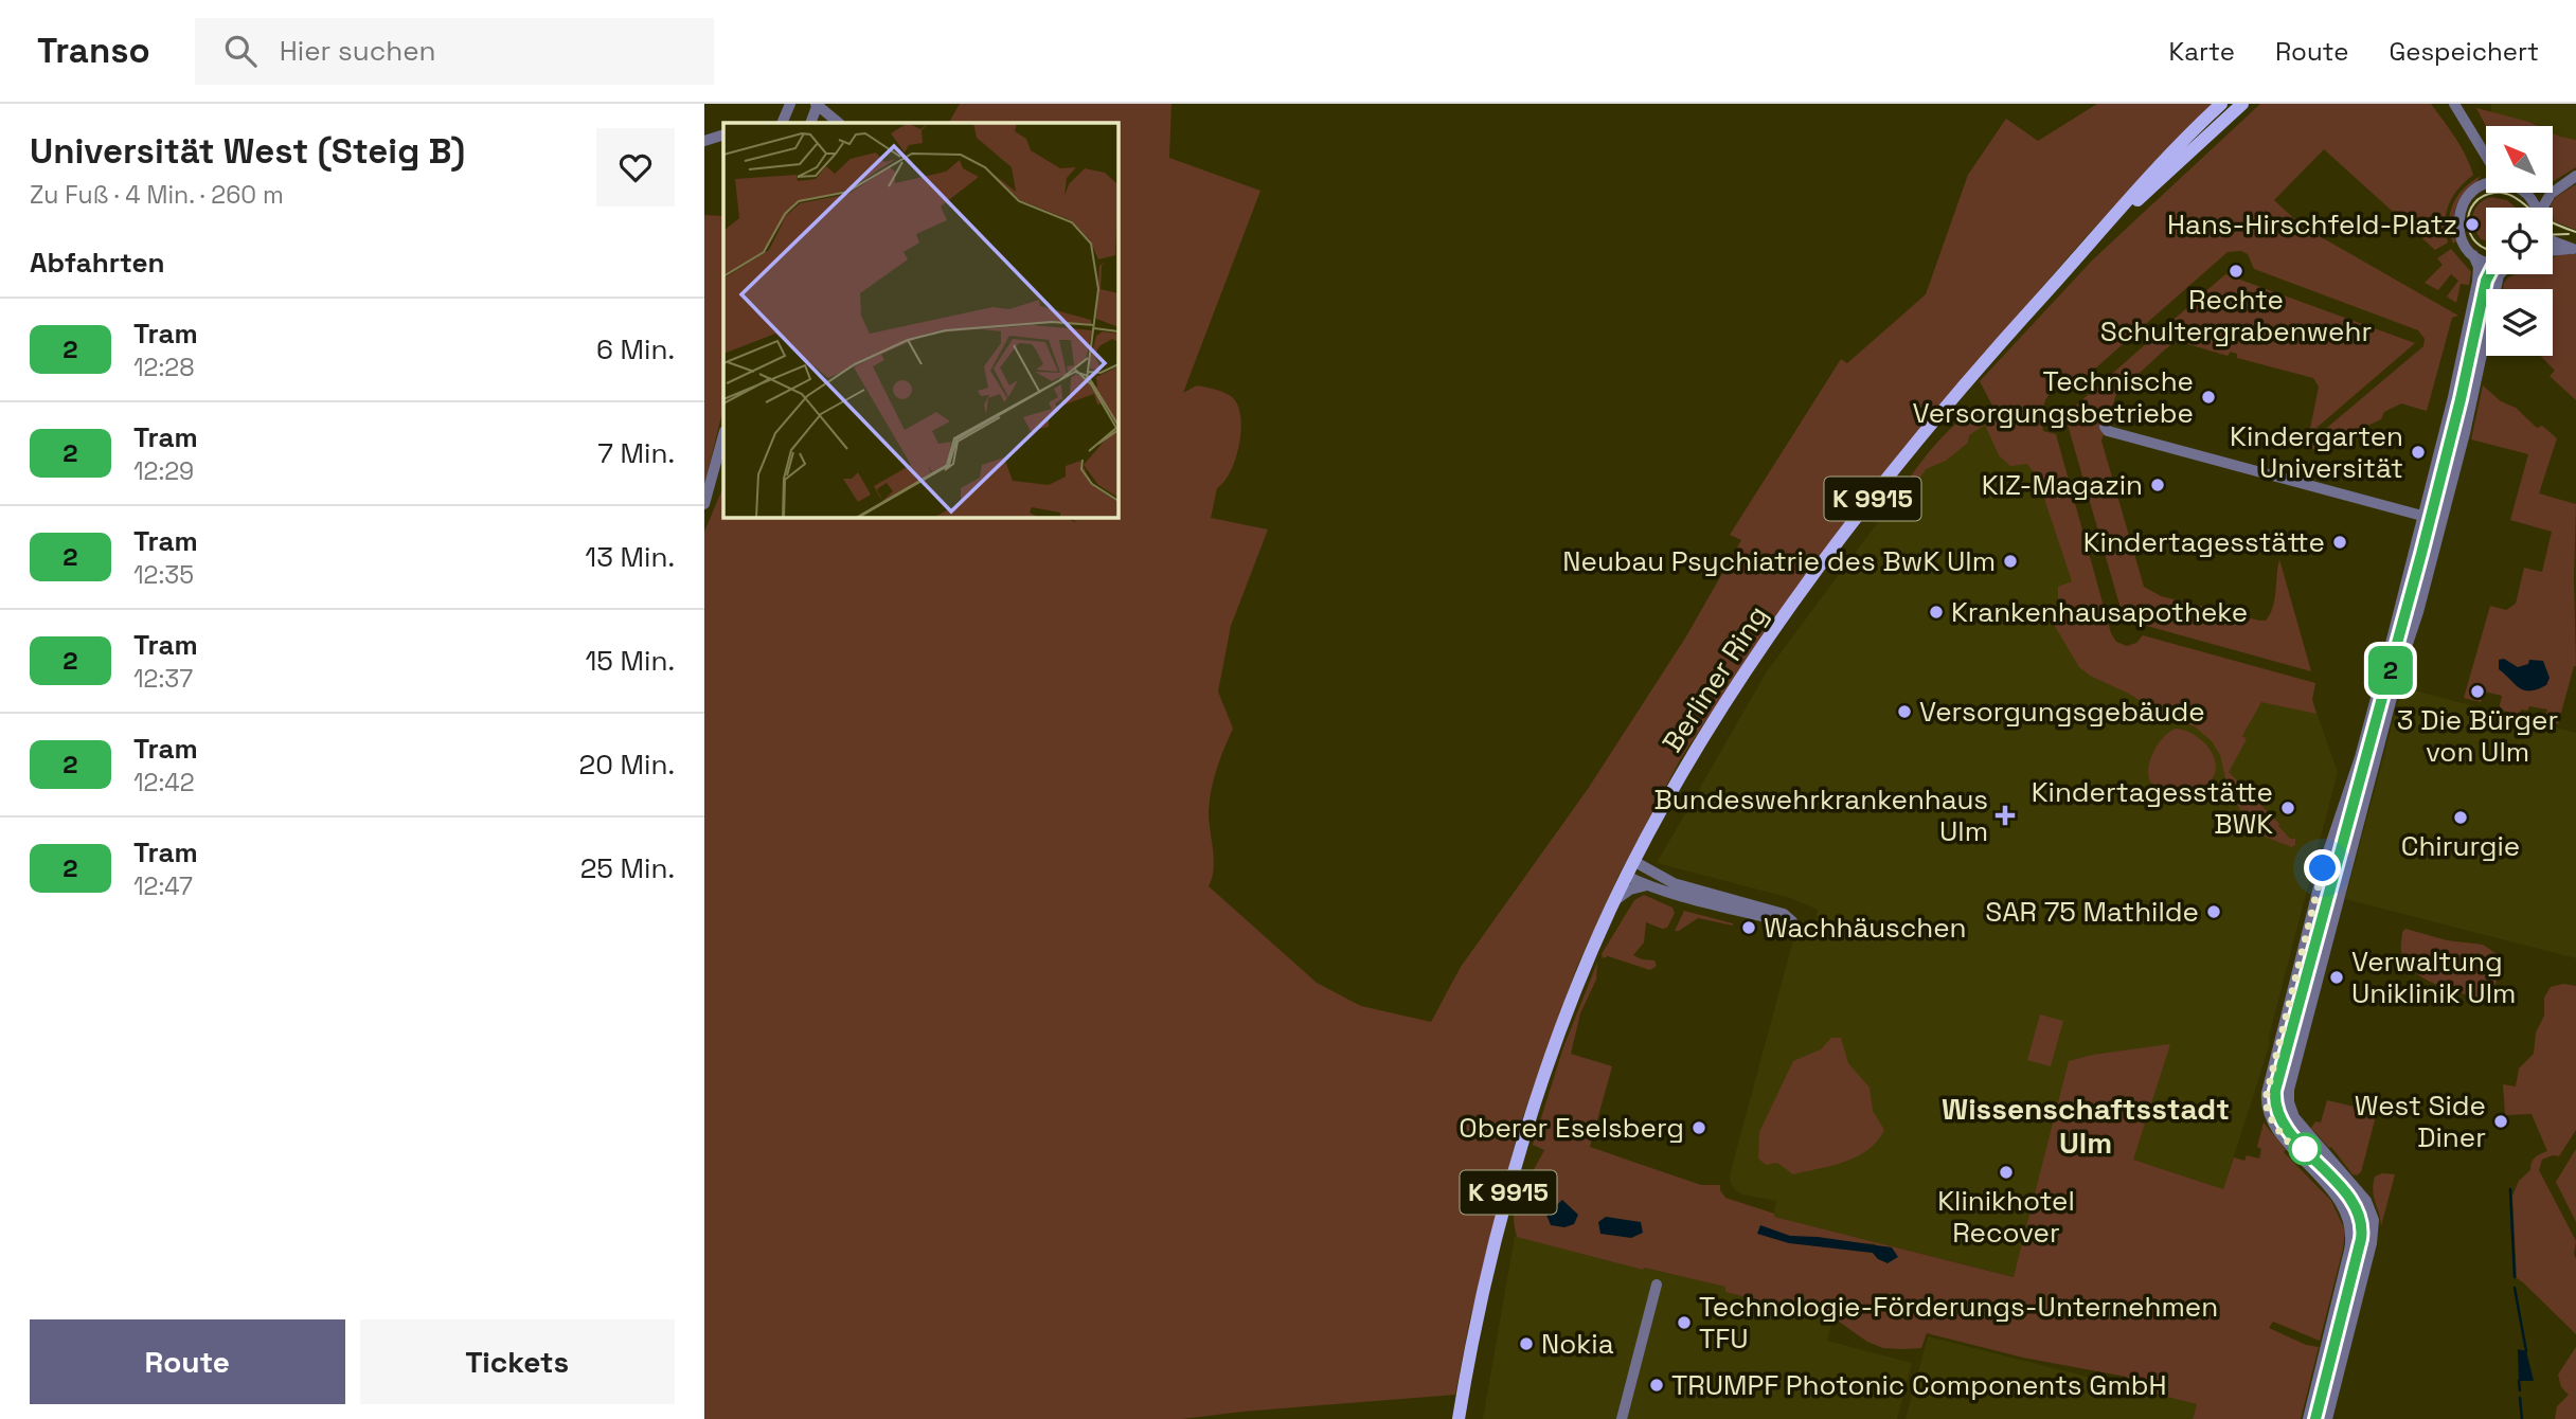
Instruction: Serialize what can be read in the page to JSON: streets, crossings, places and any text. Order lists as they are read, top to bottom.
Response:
{
  "streets": {
    "main road": ["K 9915", "Berliner Ring"]
  },
  "districts": ["Wissenschaftsstadt Ulm"],
  "places": {
    "other": [
      "Hans-Hirschfeld-Platz",
      "Rechte Schultergrabenwehr",
      "Technische Versorgungsbetriebe",
      "Kindergarten Universität",
      "KIZ-Magazin",
      "Kindertagesstätte",
      "Neubau Psychiatrie des BwK Ulm",
      "Krankenhausapotheke",
      "3 Die Bürger von Ulm",
      "Versorgungsgebäude",
      "Kindertagesstätte BWK",
      "Chirurgie",
      "SAR 75 Mathilde",
      "Wachhäuschen",
      "Verwaltung Uniklinik Ulm",
      "West Side Diner",
      "Oberer Eselsberg",
      "Klinikhotel Recover",
      "Technologie-Förderungs-Unternehmen TFU",
      "Nokia",
      "TRUMPF Photonic Components GmbH"
    ],
    "health": ["Bundeswehrkrankenhaus Ulm"]
  },
  "lines": ["tram line 2"],
  "north": "top left",
  "page": {
    "header": "Transo",
    "search": "Hier suchen",
    "nav": ["Karte", "Route", "Gespeichert"],
    "heading": [
      ["Universität West (Steig B)", "Zu Fuß · 4 Min. · 260 m"],
      "Abfahrten"
    ],
    "on_map": "2",
    "list": [
      {
        "mark": "2",
        "name": "Tram",
        "note": "12:28",
        "value": "6 Min."
      },
      {
        "mark": "2",
        "name": "Tram",
        "note": "12:29",
        "value": "7 Min."
      },
      {
        "mark": "2",
        "name": "Tram",
        "note": "12:35",
        "value": "13 Min."
      },
      {
        "mark": "2",
        "name": "Tram",
        "note": "12:37",
        "value": "15 Min."
      },
      {
        "mark": "2",
        "name": "Tram",
        "note": "12:42",
        "value": "20 Min."
      },
      {
        "mark": "2",
        "name": "Tram",
        "note": "12:47",
        "value": "25 Min."
      }
    ],
    "buttons": ["Route", "Tickets"]
  }
}
